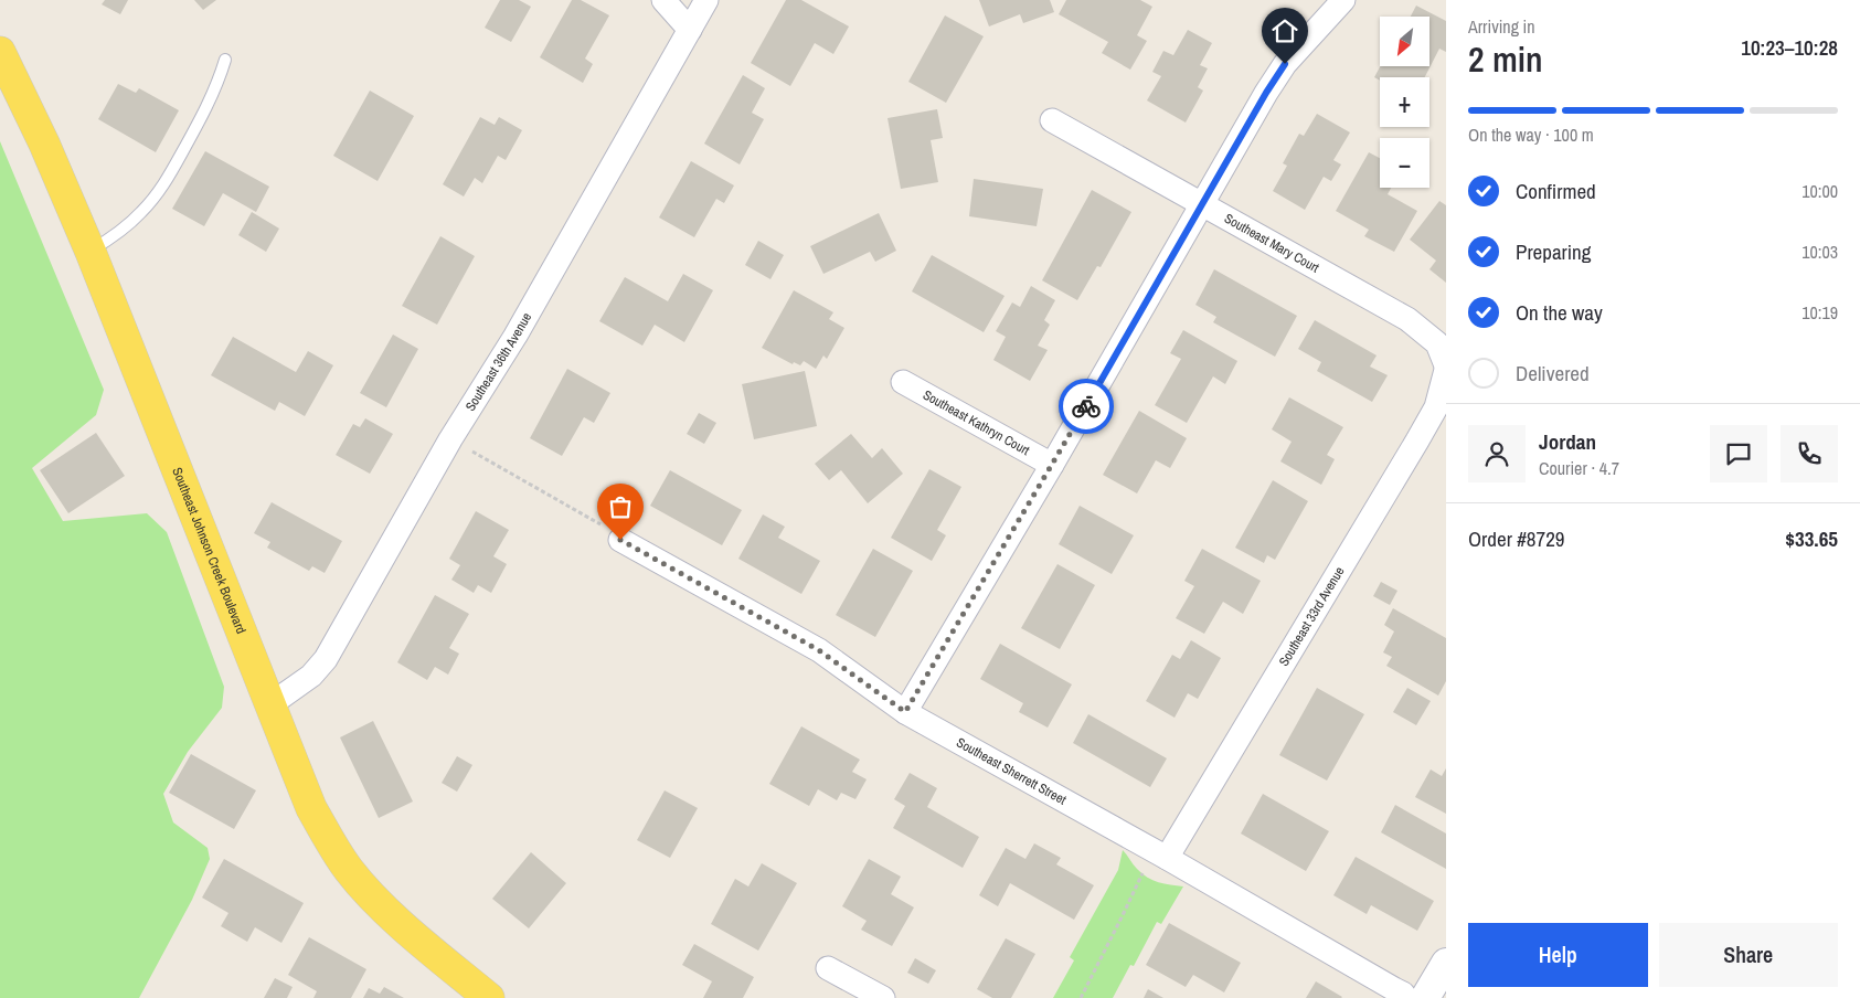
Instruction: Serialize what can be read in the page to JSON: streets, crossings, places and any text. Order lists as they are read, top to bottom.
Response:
{
  "streets": {
    "main road": ["Southeast Johnson Creek Boulevard"],
    "street": [
      "Southeast Mary Court",
      "Southeast 36th Avenue",
      "Southeast Kathryn Court",
      "Southeast 33rd Avenue",
      "Southeast Sherrett Street"
    ]
  },
  "crossings": [
    ["Southeast 36th Avenue", "Southeast Johnson Creek Boulevard"],
    ["Southeast 33rd Avenue", "Southeast Sherrett Street"]
  ],
  "north": "bottom left",
  "page": {
    "heading": ["2 min", "Arriving in", "10:23–10:28"],
    "panel": [
      "Jordan",
      "Courier · 4.7",
      "Order #8729",
      "$33.65"
    ],
    "map_buttons": ["+", "−"],
    "bar": "On the way · 100 m",
    "list": [
      ["Confirmed", "10:00"],
      ["Preparing", "10:03"],
      ["On the way", "10:19"],
      "Delivered"
    ],
    "buttons": ["Help", "Share"]
  }
}
